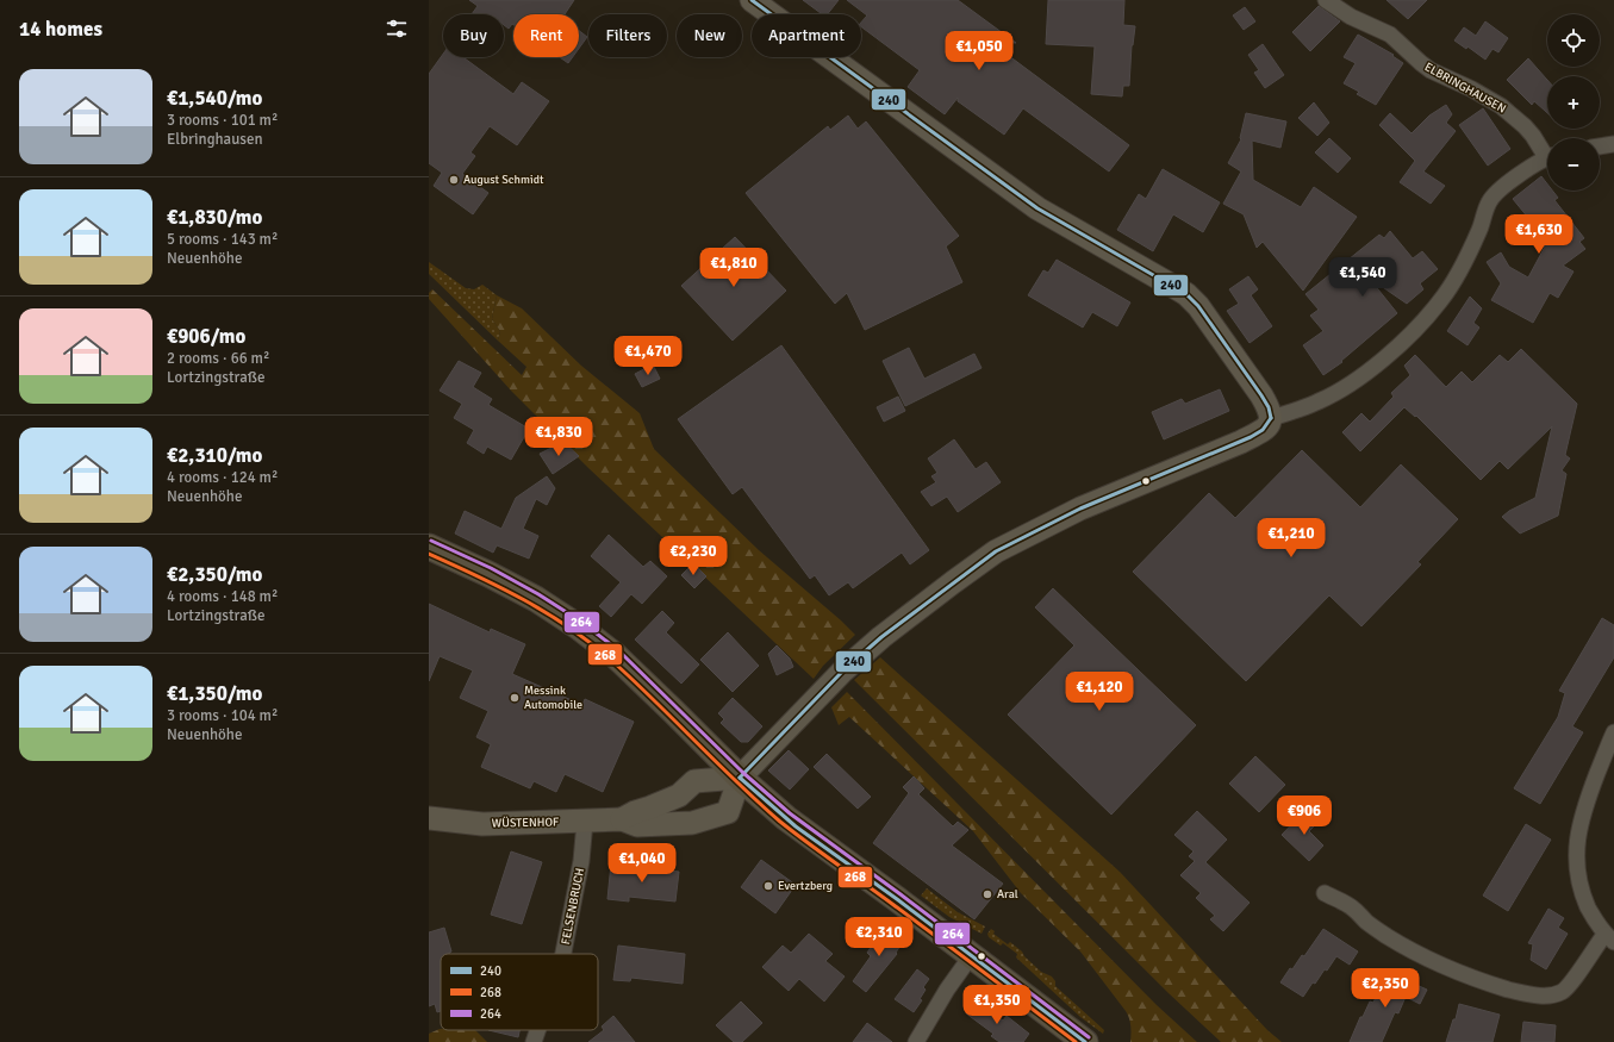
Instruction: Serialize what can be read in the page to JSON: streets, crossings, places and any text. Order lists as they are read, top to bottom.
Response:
{
  "streets": {
    "street": ["ELBRINGHAUSEN", "WÜSTENHOF", "FELSENBRUCH"]
  },
  "crossings": [
    ["ELBRINGHAUSEN", "WÜSTENHOF"],
    ["WÜSTENHOF", "FELSENBRUCH"]
  ],
  "places": [
    "August Schmidt",
    "Messink Automobile",
    "Evertzberg",
    "Aral"
  ],
  "lines": ["transit line 240", "transit line 264", "transit line 268"],
  "legend": ["240", "268", "264"],
  "page": {
    "heading": "14 homes",
    "map_buttons": ["+", "−"],
    "chip": [
      "Buy",
      "Rent",
      "Filters",
      "New",
      "Apartment"
    ],
    "price": [
      "€1,050",
      "€1,630",
      "€1,810",
      "€1,540",
      "€1,470",
      "€1,830",
      "€1,210",
      "€2,230",
      "€1,120",
      "€906",
      "€1,040",
      "€2,310",
      "€2,350",
      "€1,350"
    ],
    "list": [
      {
        "name": "€1,540/mo",
        "note": "3 rooms · 101 m² · Elbringhausen"
      },
      {
        "name": "€1,830/mo",
        "note": "5 rooms · 143 m² · Neuenhöhe"
      },
      {
        "name": "€906/mo",
        "note": "2 rooms · 66 m² · Lortzingstraße"
      },
      {
        "name": "€2,310/mo",
        "note": "4 rooms · 124 m² · Neuenhöhe"
      },
      {
        "name": "€2,350/mo",
        "note": "4 rooms · 148 m² · Lortzingstraße"
      },
      {
        "name": "€1,350/mo",
        "note": "3 rooms · 104 m² · Neuenhöhe"
      }
    ]
  }
}
